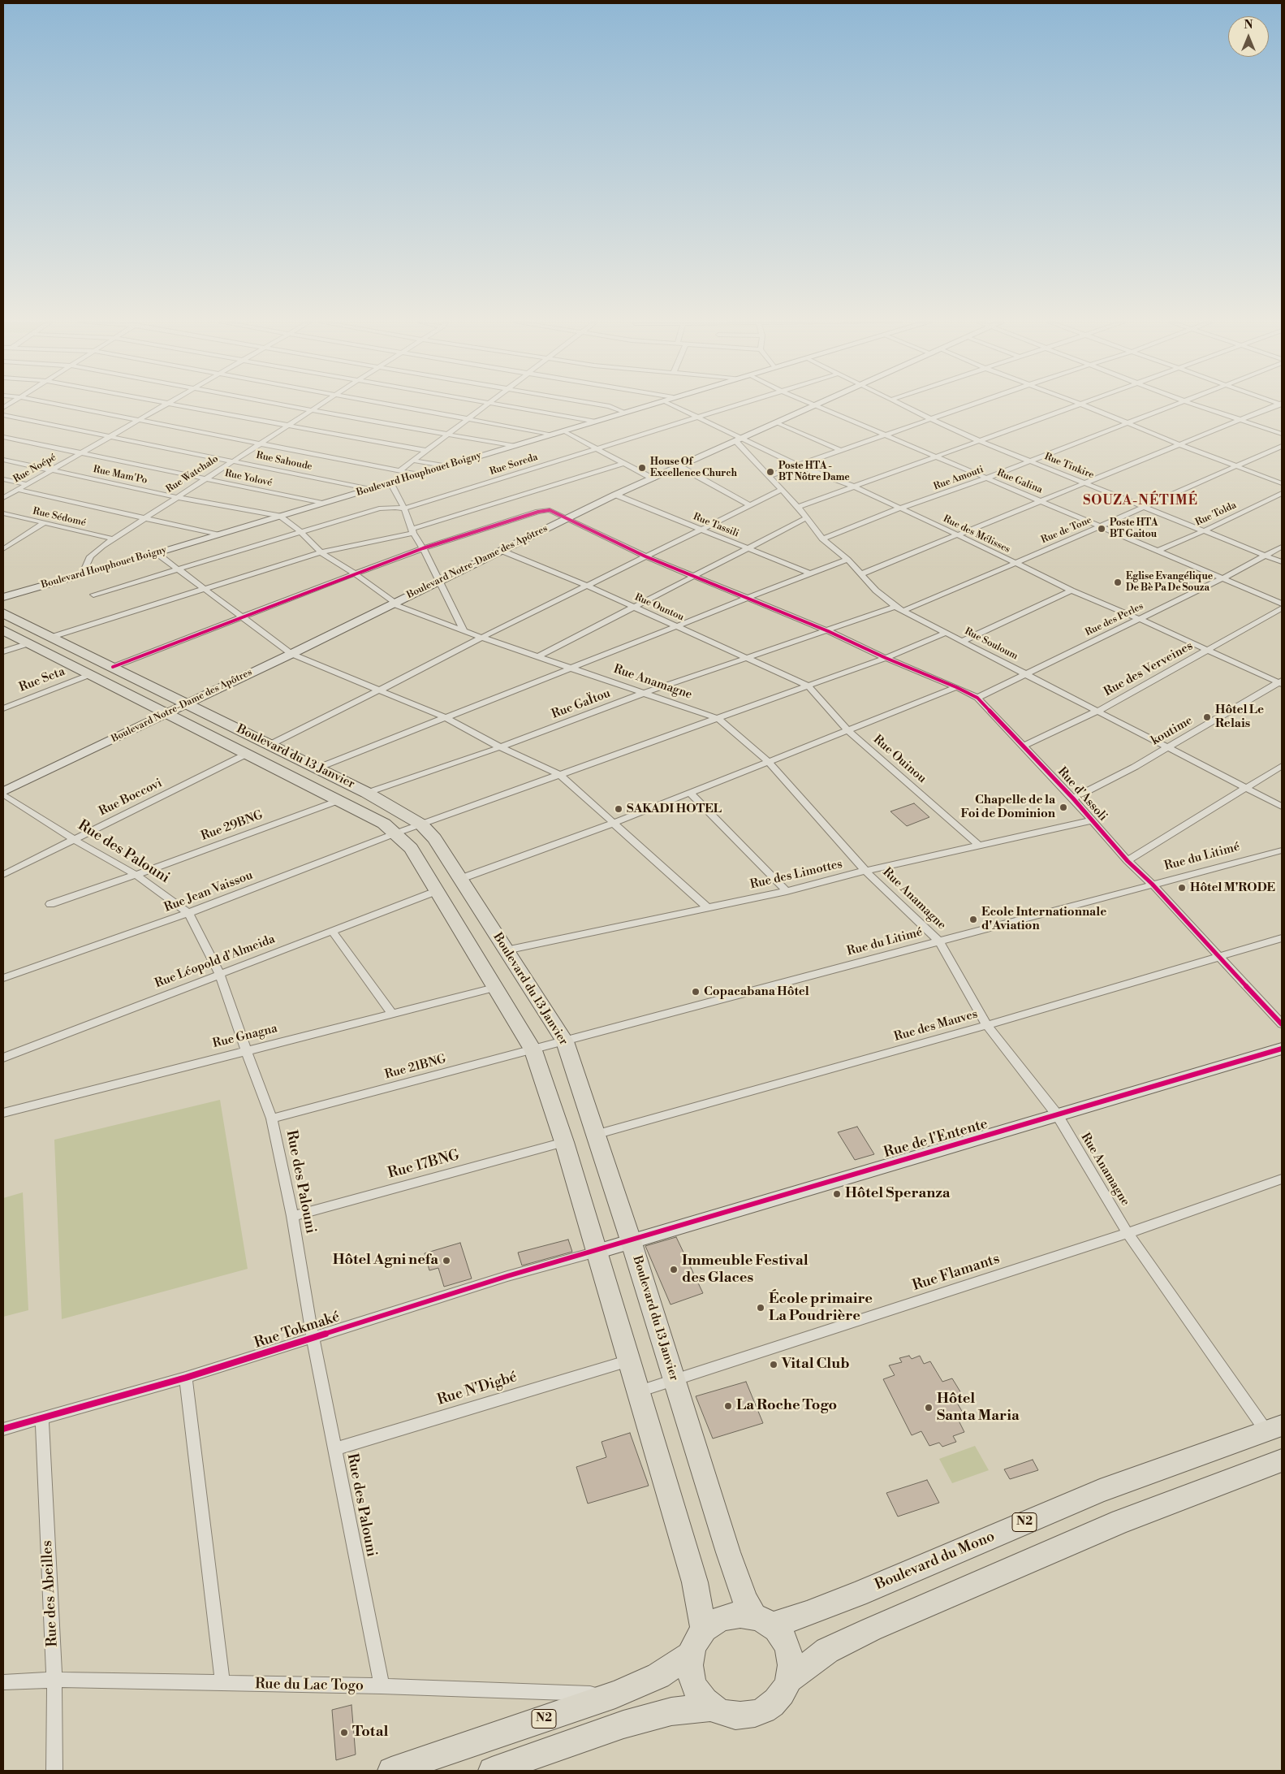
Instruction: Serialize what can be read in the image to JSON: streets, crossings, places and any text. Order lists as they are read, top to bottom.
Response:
{
  "streets": {
    "highway": ["Boulevard du 13 Janvier", "N2", "Boulevard du Mono"],
    "street": [
      "Rue Sahoude",
      "Rue Soreda",
      "Rue Tinkire",
      "Rue Noépé",
      "Rue Watchalo",
      "Boulevard Houphouet Boigny",
      "Rue Mam'Po",
      "Rue Yolové",
      "Rue Amouti",
      "Rue Galina",
      "Rue Tolda",
      "Rue Sédomé",
      "Rue Tassili",
      "Rue de Tone",
      "Rue des Mélisses",
      "Boulevard Notre-Dame des Apôtres",
      "Rue Ountou",
      "Rue des Perles",
      "Rue Souloum",
      "Rue des Verveines",
      "Rue Seta",
      "Rue Anamagne",
      "Rue GaÏtou",
      "koutime",
      "Rue Ouinou",
      "Rue d'Assoli",
      "Rue Boccovi",
      "Rue 29BNG",
      "Rue des Palouni",
      "Rue du Litimé",
      "Rue des Limottes",
      "Rue Jean Vaissou",
      "Rue Léopold d'Almeida",
      "Rue des Mauves",
      "Rue Gnagna",
      "Rue 21BNG",
      "Rue de l'Entente",
      "Rue 17BNG",
      "Rue Flamants",
      "Rue Tokmaké",
      "Rue N'Digbé",
      "Rue des Abeilles",
      "Rue du Lac Togo"
    ]
  },
  "crossings": [
    ["Rue Sahoude", "Rue Noépé"],
    ["Rue Sahoude", "Rue Watchalo"],
    ["Rue Sahoude", "Boulevard Houphouet Boigny"],
    ["Rue Soreda", "Rue Mam'Po"],
    ["Rue Soreda", "Rue des Mélisses"],
    ["Rue Tinkire", "Rue Amouti"],
    ["Rue Tinkire", "Rue Tolda"],
    ["Rue Tinkire", "Rue de Tone"],
    ["Rue Tinkire", "Rue des Perles"],
    ["Rue Noépé", "Rue Mam'Po"],
    ["Rue Noépé", "Rue Yolové"],
    ["Rue Watchalo", "Boulevard Houphouet Boigny"],
    ["Rue Watchalo", "Rue Mam'Po"],
    ["Rue Watchalo", "Rue Yolové"],
    ["Rue Watchalo", "Rue Sédomé"],
    ["Boulevard Houphouet Boigny", "Rue Mam'Po"],
    ["Boulevard Houphouet Boigny", "Rue Yolové"],
    ["Rue Mam'Po", "Rue Anamagne"],
    ["Rue Mam'Po", "Rue d'Assoli"],
    ["Rue Amouti", "Rue Galina"],
    ["Rue Amouti", "Rue des Mélisses"],
    ["Rue Amouti", "Rue Souloum"],
    ["Rue Galina", "Rue Tolda"],
    ["Rue Galina", "Rue de Tone"],
    ["Rue Galina", "Boulevard Notre-Dame des Apôtres"],
    ["Rue Galina", "Rue des Perles"],
    ["Rue Tassili", "Boulevard Notre-Dame des Apôtres"],
    ["Rue de Tone", "Rue des Mélisses"],
    ["Rue de Tone", "Rue Souloum"],
    ["Rue des Mélisses", "Boulevard Notre-Dame des Apôtres"],
    ["Rue des Mélisses", "Rue des Perles"],
    ["Rue des Mélisses", "Rue Souloum"],
    ["Rue des Mélisses", "Rue des Verveines"],
    ["Rue des Mélisses", "koutime"],
    ["Boulevard Notre-Dame des Apôtres", "Rue Ountou"],
    ["Boulevard Notre-Dame des Apôtres", "Rue Souloum"],
    ["Boulevard Notre-Dame des Apôtres", "Rue Anamagne"],
    ["Boulevard Notre-Dame des Apôtres", "Boulevard du 13 Janvier"],
    ["Boulevard Notre-Dame des Apôtres", "Rue d'Assoli"],
    ["Boulevard Notre-Dame des Apôtres", "Rue des Palouni"],
    ["Rue Ountou", "Rue GaÏtou"],
    ["Rue Ountou", "Rue Ouinou"],
    ["Rue Ountou", "Rue Jean Vaissou"],
    ["Rue des Perles", "Rue Souloum"],
    ["Rue des Perles", "Rue d'Assoli"],
    ["Rue Souloum", "Rue des Verveines"],
    ["Rue Souloum", "Rue GaÏtou"],
    ["Rue Souloum", "koutime"],
    ["Rue Souloum", "Rue Jean Vaissou"],
    ["Rue des Verveines", "Rue d'Assoli"],
    ["Rue Seta", "Boulevard du 13 Janvier"],
    ["Rue Anamagne", "Rue GaÏtou"],
    ["Rue Anamagne", "Rue d'Assoli"],
    ["Rue Anamagne", "Rue du Litimé"],
    ["Rue Anamagne", "Rue des Limottes"],
    ["Rue Anamagne", "Rue Jean Vaissou"],
    ["Rue Anamagne", "Rue des Mauves"],
    ["Rue Anamagne", "Rue de l'Entente"],
    ["Rue Anamagne", "Rue Flamants"],
    ["Rue Anamagne", "Boulevard du Mono"],
    ["Rue GaÏtou", "Boulevard du 13 Janvier"],
    ["Rue GaÏtou", "Rue d'Assoli"],
    ["koutime", "Rue d'Assoli"],
    ["Boulevard du 13 Janvier", "Rue d'Assoli"],
    ["Boulevard du 13 Janvier", "Rue Boccovi"],
    ["Boulevard du 13 Janvier", "Rue 29BNG"],
    ["Boulevard du 13 Janvier", "Rue du Litimé"],
    ["Boulevard du 13 Janvier", "Rue des Limottes"],
    ["Boulevard du 13 Janvier", "Rue Jean Vaissou"],
    ["Boulevard du 13 Janvier", "Rue Léopold d'Almeida"],
    ["Boulevard du 13 Janvier", "Rue des Mauves"],
    ["Boulevard du 13 Janvier", "Rue Gnagna"],
    ["Boulevard du 13 Janvier", "Rue 21BNG"],
    ["Boulevard du 13 Janvier", "Rue de l'Entente"],
    ["Boulevard du 13 Janvier", "Rue 17BNG"],
    ["Boulevard du 13 Janvier", "Rue Flamants"],
    ["Boulevard du 13 Janvier", "Rue Tokmaké"],
    ["Boulevard du 13 Janvier", "Rue N'Digbé"],
    ["Boulevard du 13 Janvier", "N2"],
    ["Boulevard du 13 Janvier", "Boulevard du Mono"],
    ["Rue Ouinou", "Rue des Limottes"],
    ["Rue Ouinou", "Rue Jean Vaissou"],
    ["Rue d'Assoli", "Rue du Litimé"],
    ["Rue d'Assoli", "Rue des Limottes"],
    ["Rue d'Assoli", "Rue Jean Vaissou"],
    ["Rue d'Assoli", "Rue des Mauves"],
    ["Rue Boccovi", "Rue des Palouni"],
    ["Rue 29BNG", "Rue des Palouni"],
    ["Rue des Palouni", "Rue Jean Vaissou"],
    ["Rue des Palouni", "Rue Léopold d'Almeida"],
    ["Rue des Palouni", "Rue Gnagna"],
    ["Rue des Palouni", "Rue 21BNG"],
    ["Rue des Palouni", "Rue 17BNG"],
    ["Rue des Palouni", "Rue Tokmaké"],
    ["Rue des Palouni", "Rue N'Digbé"],
    ["Rue des Palouni", "Rue du Lac Togo"],
    ["Rue du Litimé", "Rue 21BNG"],
    ["Rue de l'Entente", "Rue Tokmaké"],
    ["Rue Tokmaké", "Rue des Abeilles"],
    ["N2", "Boulevard du Mono"],
    ["N2", "Rue du Lac Togo"],
    ["Rue des Abeilles", "Rue du Lac Togo"]
  ],
  "districts": ["SOUZA-NÉTIMÉ"],
  "places": [
    "House Of Excellence Church",
    "Poste HTA - BT Nôtre Dame",
    "Poste HTA BT Gaitou",
    "Eglise Evangélique De Bè Pa De Souza",
    "Hôtel Le Relais",
    "Chapelle de la Foi de Dominion",
    "SAKADI HOTEL",
    "Hôtel M'RODE",
    "Ecole Internationnale d'Aviation",
    "Copacabana Hôtel",
    "Hôtel Speranza",
    "Hôtel Agni nefa",
    "Immeuble Festival des Glaces",
    "École primaire La Poudrière",
    "Vital Club",
    "La Roche Togo",
    "Hôtel Santa Maria",
    "Total"
  ],
  "north": "top"
}
